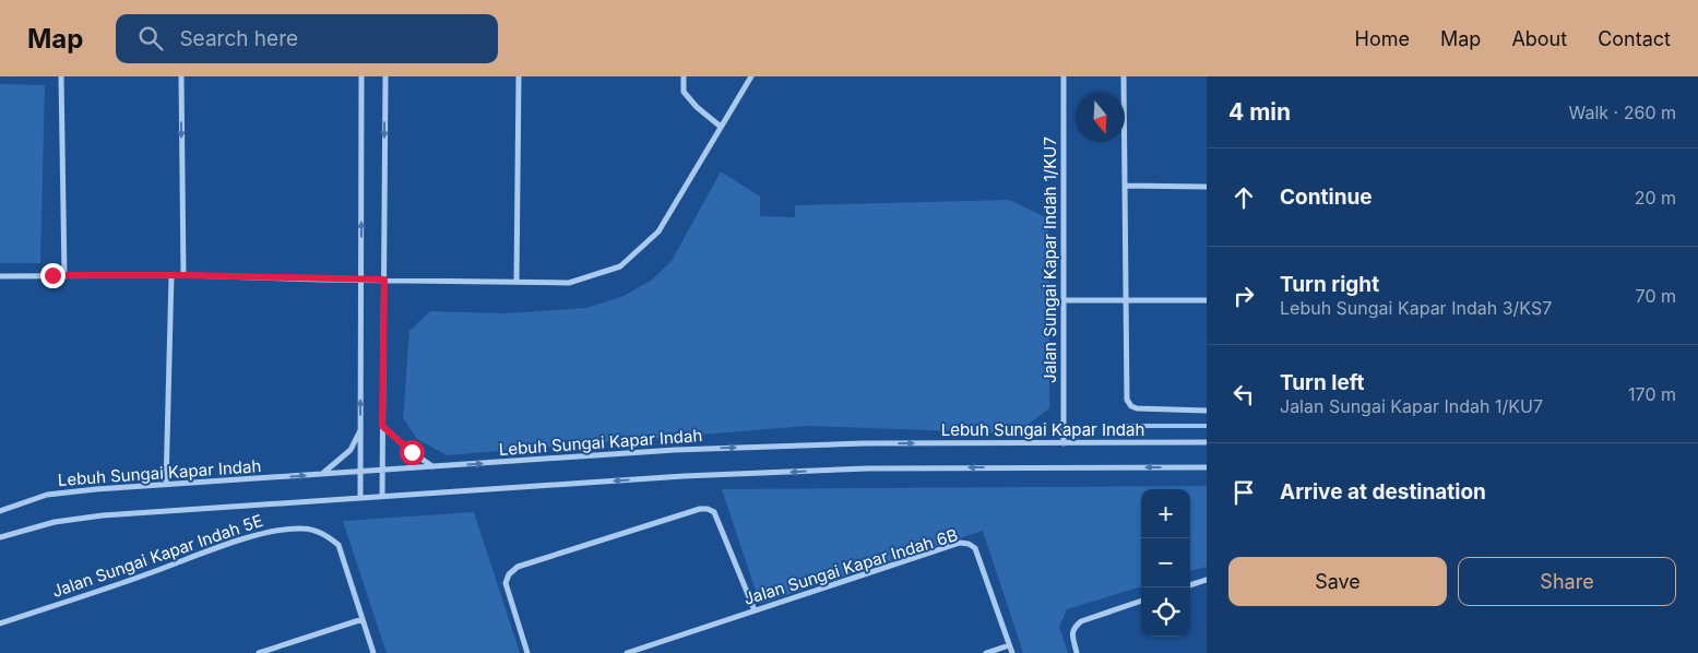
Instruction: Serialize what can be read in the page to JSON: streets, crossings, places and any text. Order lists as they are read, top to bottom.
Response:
{
  "streets": {
    "street": [
      "Jalan Sungai Kapar Indah 1/KU7",
      "Lebuh Sungai Kapar Indah",
      "Jalan Sungai Kapar Indah 5E",
      "Jalan Sungai Kapar Indah 6B"
    ]
  },
  "crossings": [
    ["Jalan Sungai Kapar Indah 1/KU7", "Lebuh Sungai Kapar Indah"]
  ],
  "north": "bottom",
  "page": {
    "header": "Map",
    "search": "Search here",
    "nav": [
      "Home",
      "Map",
      "About",
      "Contact"
    ],
    "heading": ["4 min", "Walk · 260 m"],
    "list": [
      ["Continue", "20 m"],
      ["Turn right", "Lebuh Sungai Kapar Indah 3/KS7", "70 m"],
      ["Turn left", "Jalan Sungai Kapar Indah 1/KU7", "170 m"],
      "Arrive at destination"
    ],
    "map_buttons": ["+", "−"],
    "buttons": ["Save", "Share"]
  }
}
